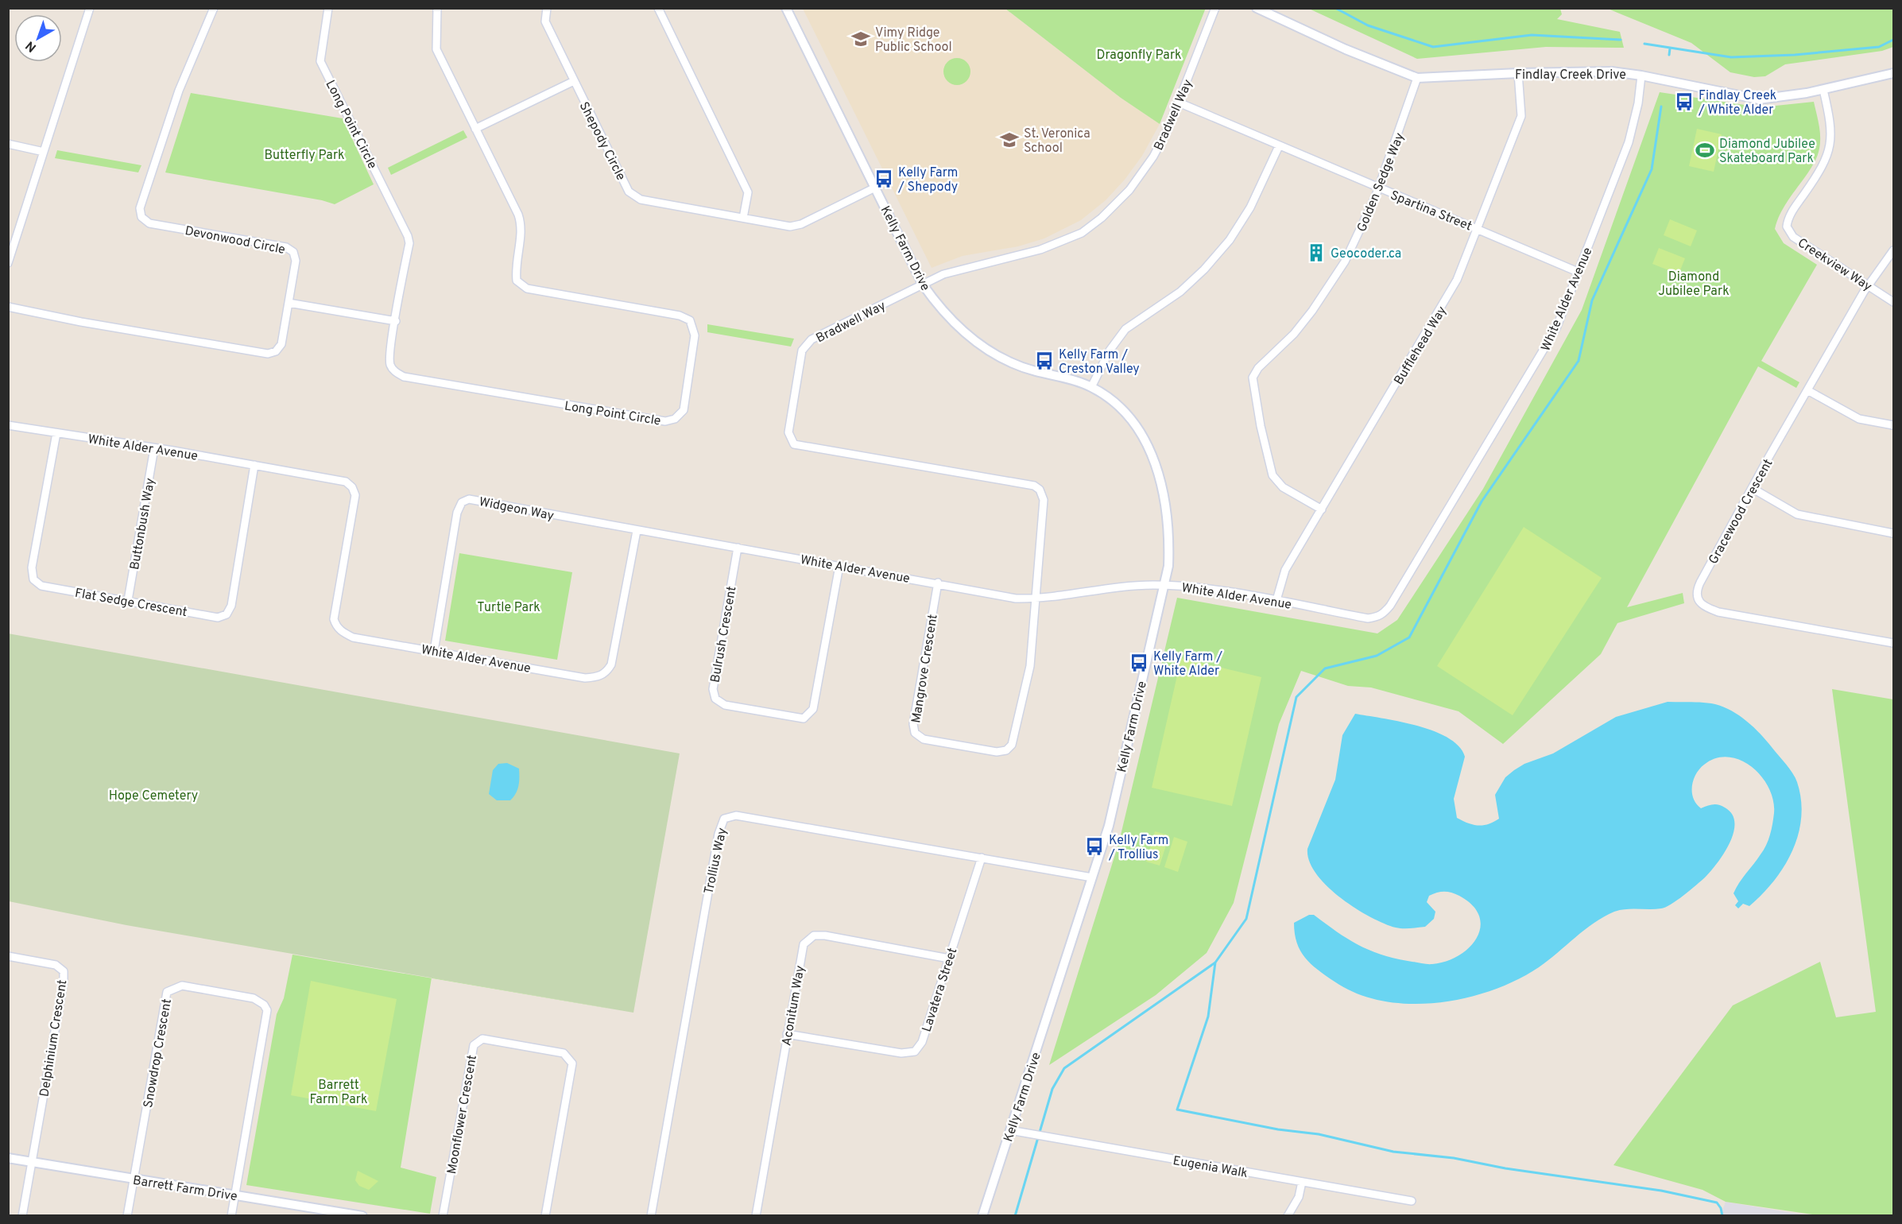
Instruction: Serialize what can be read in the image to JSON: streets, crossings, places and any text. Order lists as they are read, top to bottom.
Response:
{
  "streets": {
    "street": [
      "Findlay Creek Drive",
      "Bradwell Way",
      "Long Point Circle",
      "Shepody Circle",
      "Golden Sedge Way",
      "Spartina Street",
      "Devonwood Circle",
      "Kelly Farm Drive",
      "Creekview Way",
      "White Alder Avenue",
      "Bufflehead Way",
      "Widgeon Way",
      "Gracewood Crescent",
      "Buttonbush Way",
      "Flat Sedge Crescent",
      "Bulrush Crescent",
      "Mangrove Crescent",
      "Trollius Way",
      "Lavatera Street",
      "Aconitum Way",
      "Delphinium Crescent",
      "Snowdrop Crescent",
      "Moonflower Crescent",
      "Eugenia Walk",
      "Barrett Farm Drive"
    ]
  },
  "crossings": [
    ["Findlay Creek Drive", "Golden Sedge Way"],
    ["Findlay Creek Drive", "Creekview Way"],
    ["Findlay Creek Drive", "White Alder Avenue"],
    ["Findlay Creek Drive", "Bufflehead Way"],
    ["Bradwell Way", "Spartina Street"],
    ["Bradwell Way", "Kelly Farm Drive"],
    ["Bradwell Way", "White Alder Avenue"],
    ["Bradwell Way", "Mangrove Crescent"],
    ["Shepody Circle", "Kelly Farm Drive"],
    ["Golden Sedge Way", "Spartina Street"],
    ["Golden Sedge Way", "Bufflehead Way"],
    ["Spartina Street", "White Alder Avenue"],
    ["Spartina Street", "Bufflehead Way"],
    ["Kelly Farm Drive", "White Alder Avenue"],
    ["Kelly Farm Drive", "Trollius Way"],
    ["Kelly Farm Drive", "Eugenia Walk"],
    ["Creekview Way", "Gracewood Crescent"],
    ["White Alder Avenue", "Bufflehead Way"],
    ["White Alder Avenue", "Widgeon Way"],
    ["White Alder Avenue", "Buttonbush Way"],
    ["White Alder Avenue", "Flat Sedge Crescent"],
    ["White Alder Avenue", "Bulrush Crescent"],
    ["White Alder Avenue", "Mangrove Crescent"],
    ["Buttonbush Way", "Flat Sedge Crescent"],
    ["Trollius Way", "Lavatera Street"],
    ["Lavatera Street", "Aconitum Way"],
    ["Delphinium Crescent", "Barrett Farm Drive"],
    ["Snowdrop Crescent", "Barrett Farm Drive"]
  ],
  "parks": [
    "Dragonfly Park",
    "Butterfly Park",
    "Diamond Jubilee Park",
    "Turtle Park",
    "Hope Cemetery",
    "Barrett Farm Park"
  ],
  "places": {
    "school or university": ["Vimy Ridge Public School", "St. Veronica School"],
    "bus stop": [
      "Findlay Creek / White Alder",
      "Kelly Farm / Shepody",
      "Kelly Farm / Creston Valley",
      "Kelly Farm / White Alder",
      "Kelly Farm / Trollius"
    ],
    "sports": ["Diamond Jubilee Skateboard Park"],
    "building": ["Geocoder.ca"]
  },
  "north": "bottom left"
}
